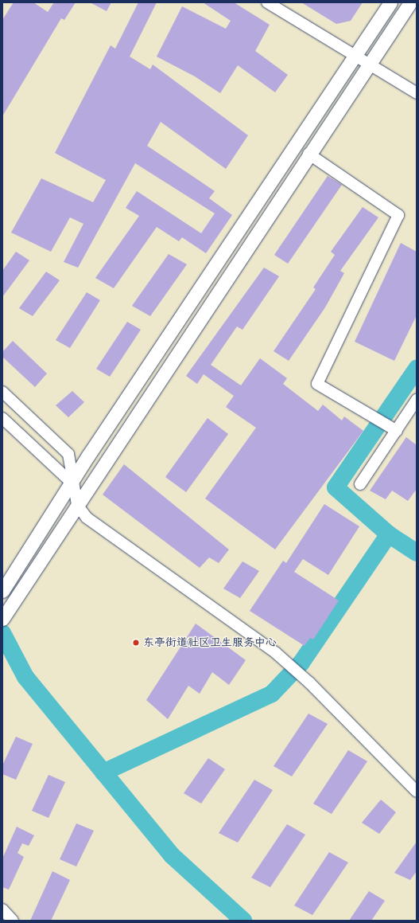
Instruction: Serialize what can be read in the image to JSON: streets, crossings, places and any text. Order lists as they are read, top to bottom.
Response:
{
  "places": ["东亭街道社区卫生服务中心"]
}
